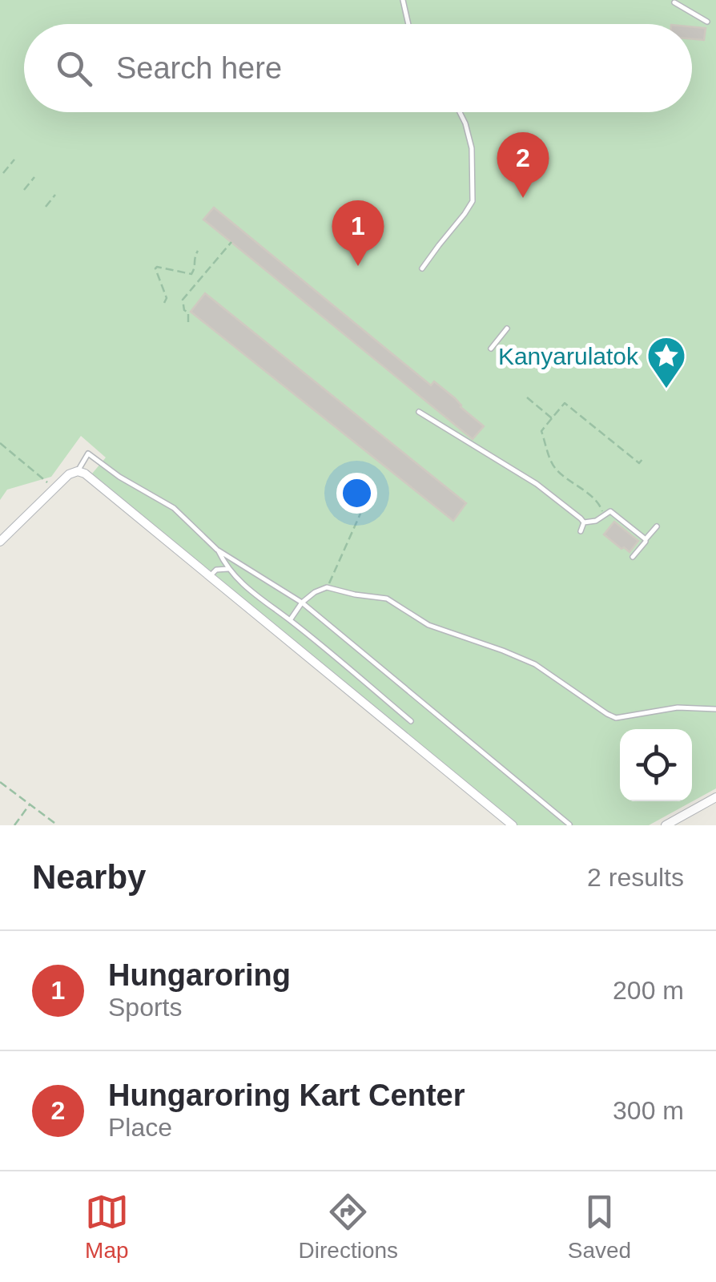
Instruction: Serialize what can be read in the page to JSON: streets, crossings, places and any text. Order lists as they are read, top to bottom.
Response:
{
  "places": {
    "place": ["Kanyarulatok"]
  },
  "page": {
    "search": "Search here",
    "pins": ["2", "1"],
    "heading": ["Nearby", "2 results"],
    "list": [
      {
        "mark": "1",
        "name": "Hungaroring",
        "note": "Sports",
        "value": "200 m"
      },
      {
        "mark": "2",
        "name": "Hungaroring Kart Center",
        "note": "Place",
        "value": "300 m"
      }
    ],
    "nav": ["Map", "Directions", "Saved"]
  }
}
